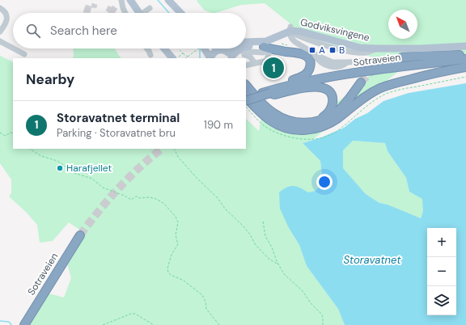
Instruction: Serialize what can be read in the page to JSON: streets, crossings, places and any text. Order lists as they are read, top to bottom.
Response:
{
  "streets": {
    "highway": ["Sotraveien"],
    "main road": ["Godviksvingene"]
  },
  "crossings": [
    ["Godviksvingene", "Sotraveien"]
  ],
  "water": ["Storavatnet"],
  "places": {
    "transit": ["A", "B"],
    "other": ["Harafjellet"]
  },
  "north": "top left",
  "page": {
    "search": "Search here",
    "pins": "1",
    "heading": "Nearby",
    "list": [
      {
        "mark": "1",
        "name": "Storavatnet terminal",
        "note": "Parking · Storavatnet bru",
        "value": "190 m"
      }
    ],
    "map_buttons": ["+", "−"]
  }
}
